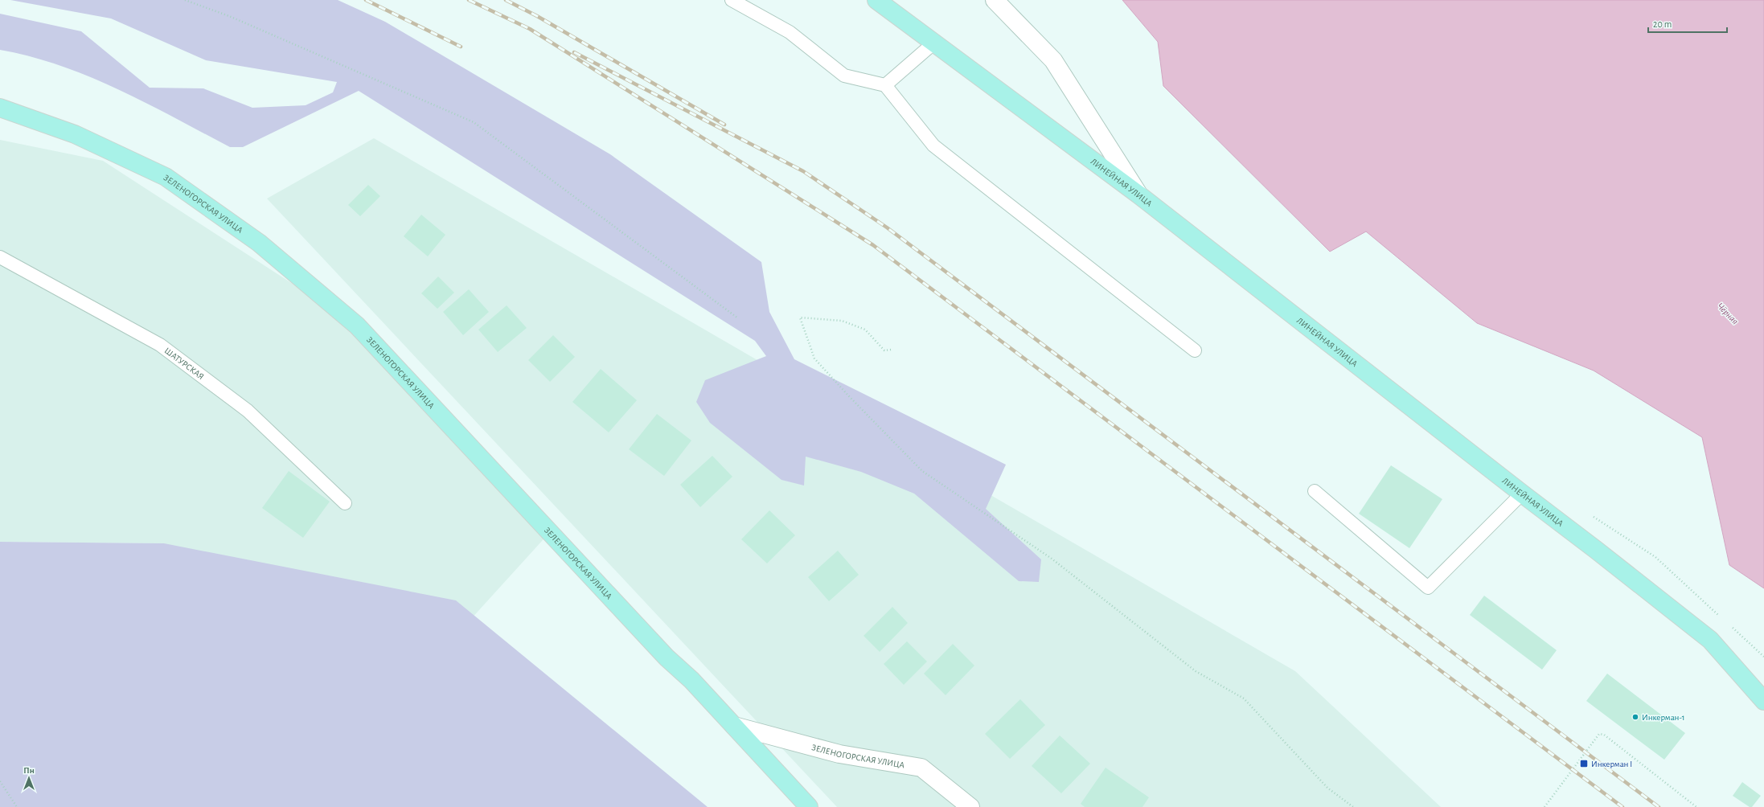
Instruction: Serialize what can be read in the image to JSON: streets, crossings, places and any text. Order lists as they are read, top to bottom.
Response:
{
  "streets": {
    "main road": ["ЛИНЕЙНАЯ УЛИЦА", "ЗЕЛЕНОГОРСКАЯ УЛИЦА"],
    "lane": ["ШАТУРСКАЯ"]
  },
  "water": ["Чёрная"],
  "places": {
    "other": ["Инкерман-1"],
    "transit": ["Инкерман I"]
  },
  "scale_bar": "20 m",
  "north": "top"
}
